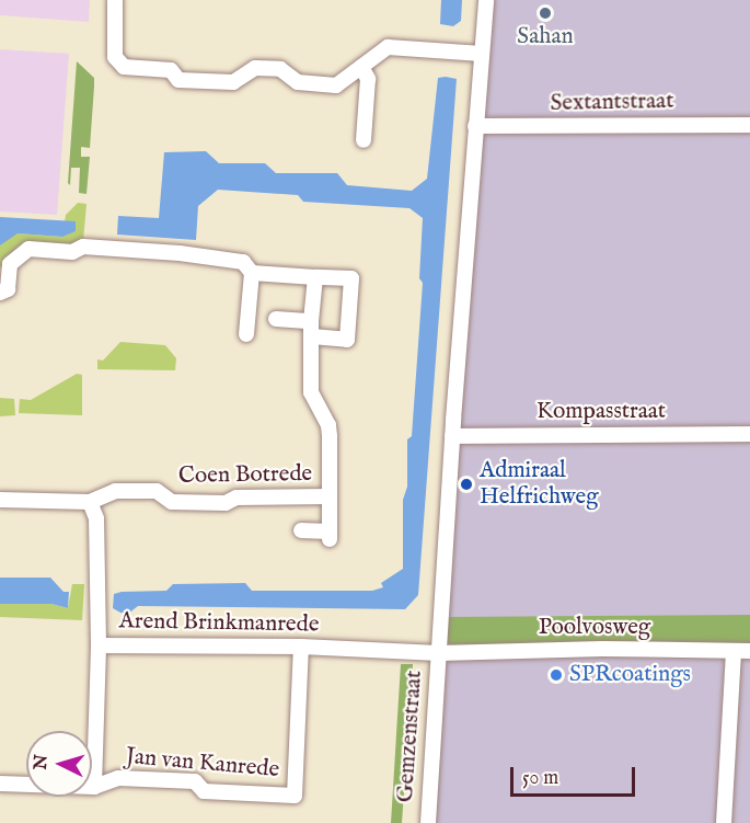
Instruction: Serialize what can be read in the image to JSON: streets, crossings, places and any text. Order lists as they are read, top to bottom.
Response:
{
  "streets": {
    "street": [
      "Sextantstraat",
      "Kompasstraat",
      "Coen Botrede",
      "Arend Brinkmanrede",
      "Poolvosweg",
      "Gemzenstraat",
      "Jan van Kanrede"
    ]
  },
  "crossings": [
    ["Arend Brinkmanrede", "Poolvosweg"],
    ["Arend Brinkmanrede", "Gemzenstraat"],
    ["Arend Brinkmanrede", "Jan van Kanrede"],
    ["Poolvosweg", "Gemzenstraat"]
  ],
  "places": ["Sahan", "Admiraal Helfrichweg", "SPRcoatings"],
  "scale_bar": "50 m",
  "north": "left"
}
